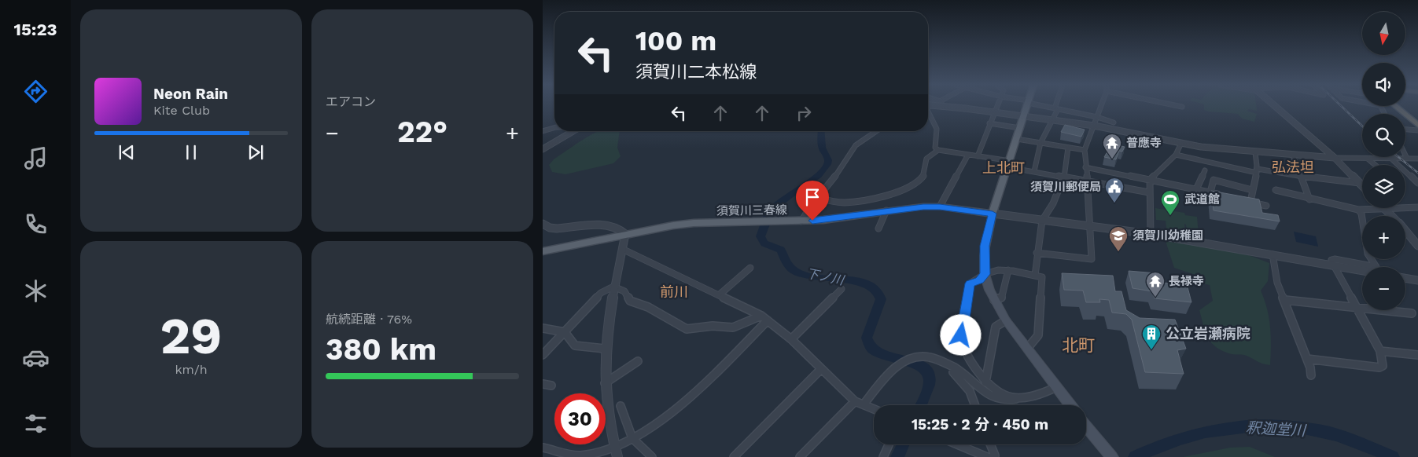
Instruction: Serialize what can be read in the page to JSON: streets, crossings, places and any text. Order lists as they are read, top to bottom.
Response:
{
  "streets": {
    "main road": ["須賀川三春線"]
  },
  "districts": [
    "弘法坦",
    "上北町",
    "前川",
    "北町"
  ],
  "water": ["下ノ川", "釈迦堂川"],
  "places": {
    "temple": ["普應寺", "長禄寺"],
    "public building": ["須賀川郵便局"],
    "sports": ["武道館"],
    "school or university": ["須賀川幼稚園"],
    "building": ["公立岩瀬病院"]
  },
  "north": "bottom",
  "page": {
    "tabs": "15:23",
    "tile": [
      "エアコン",
      ["29", "km/h"],
      ["航続距離 · 76%", "380 km"]
    ],
    "map_buttons": ["+", "−"],
    "turn": ["100 m", "須賀川二本松線"],
    "song": ["Neon Rain", "Kite Club"],
    "heat": ["−", "22°", "+"],
    "limit": "30",
    "trip": "15:25 · 2 分 · 450 m"
  }
}
